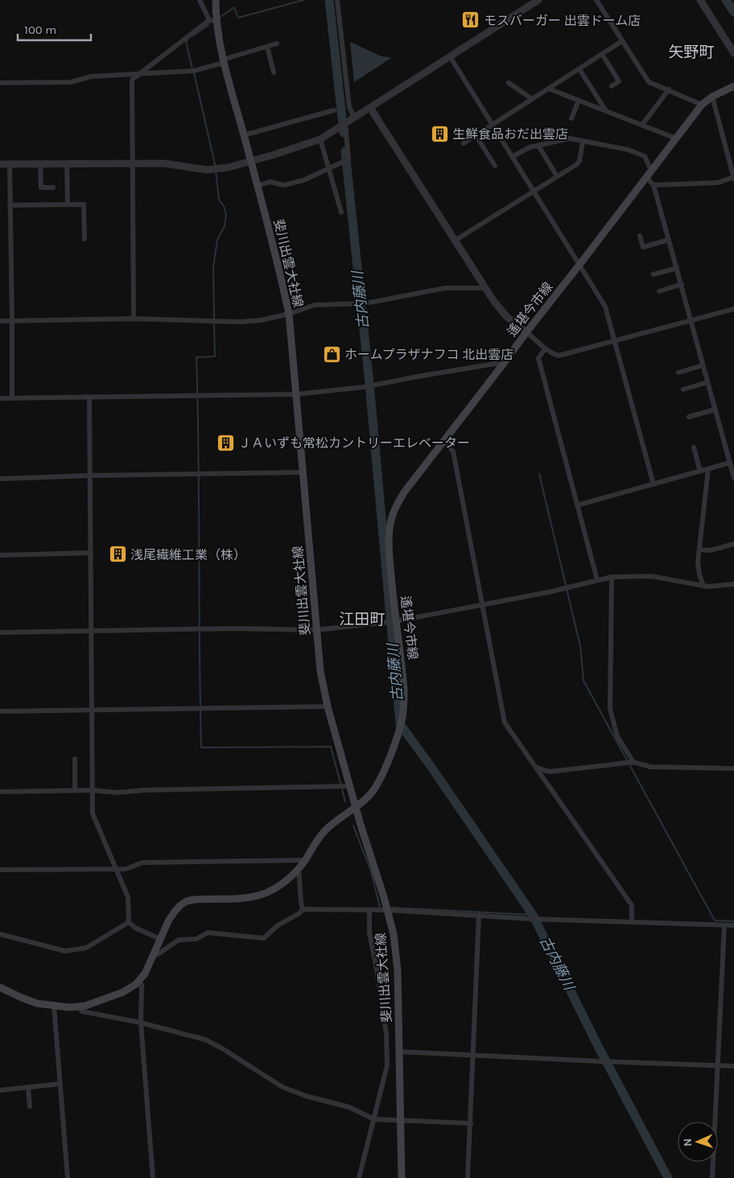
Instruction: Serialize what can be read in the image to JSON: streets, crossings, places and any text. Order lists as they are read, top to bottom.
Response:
{
  "streets": {
    "main road": ["斐川出雲大社線", "遙堪今市線"]
  },
  "crossings": [
    ["斐川出雲大社線", "遙堪今市線"]
  ],
  "districts": ["矢野町", "江田町"],
  "water": ["古内藤川"],
  "places": {
    "restaurant": ["モスバーガー 出雲ドーム店"],
    "building": ["生鮮食品おだ出雲店", "ＪＡいずも常松カントリーエレベーター", "浅尾繊維工業（株）"],
    "shop": ["ホームプラザナフコ 北出雲店"]
  },
  "scale_bar": "100 m",
  "north": "left"
}
